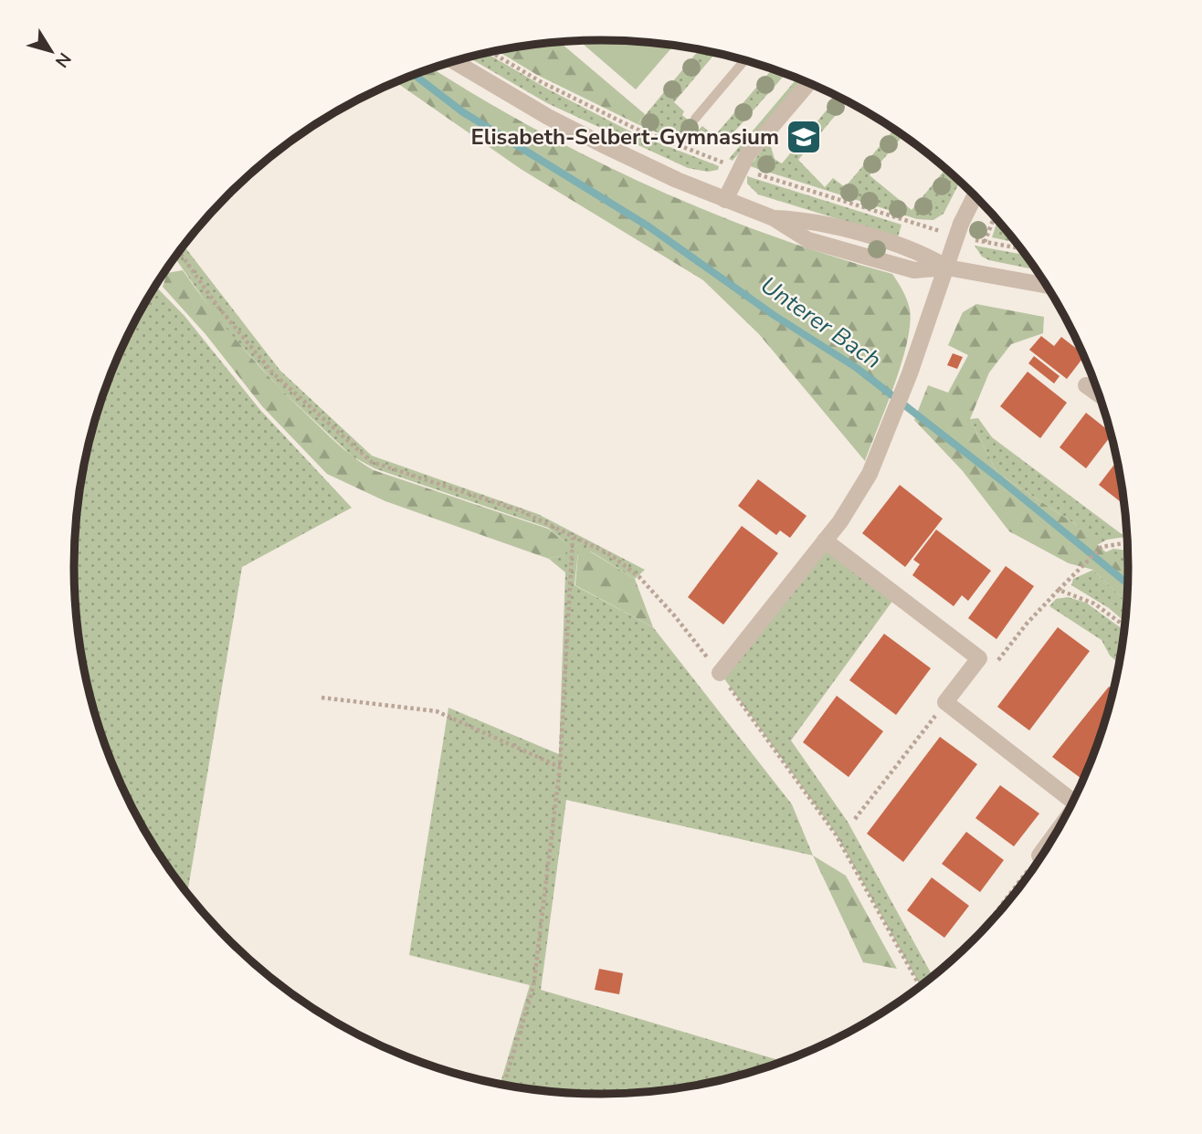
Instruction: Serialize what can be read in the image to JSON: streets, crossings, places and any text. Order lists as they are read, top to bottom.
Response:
{
  "water": ["Unterer Bach"],
  "places": {
    "school or university": ["Elisabeth-Selbert-Gymnasium"]
  },
  "north": "bottom right"
}
